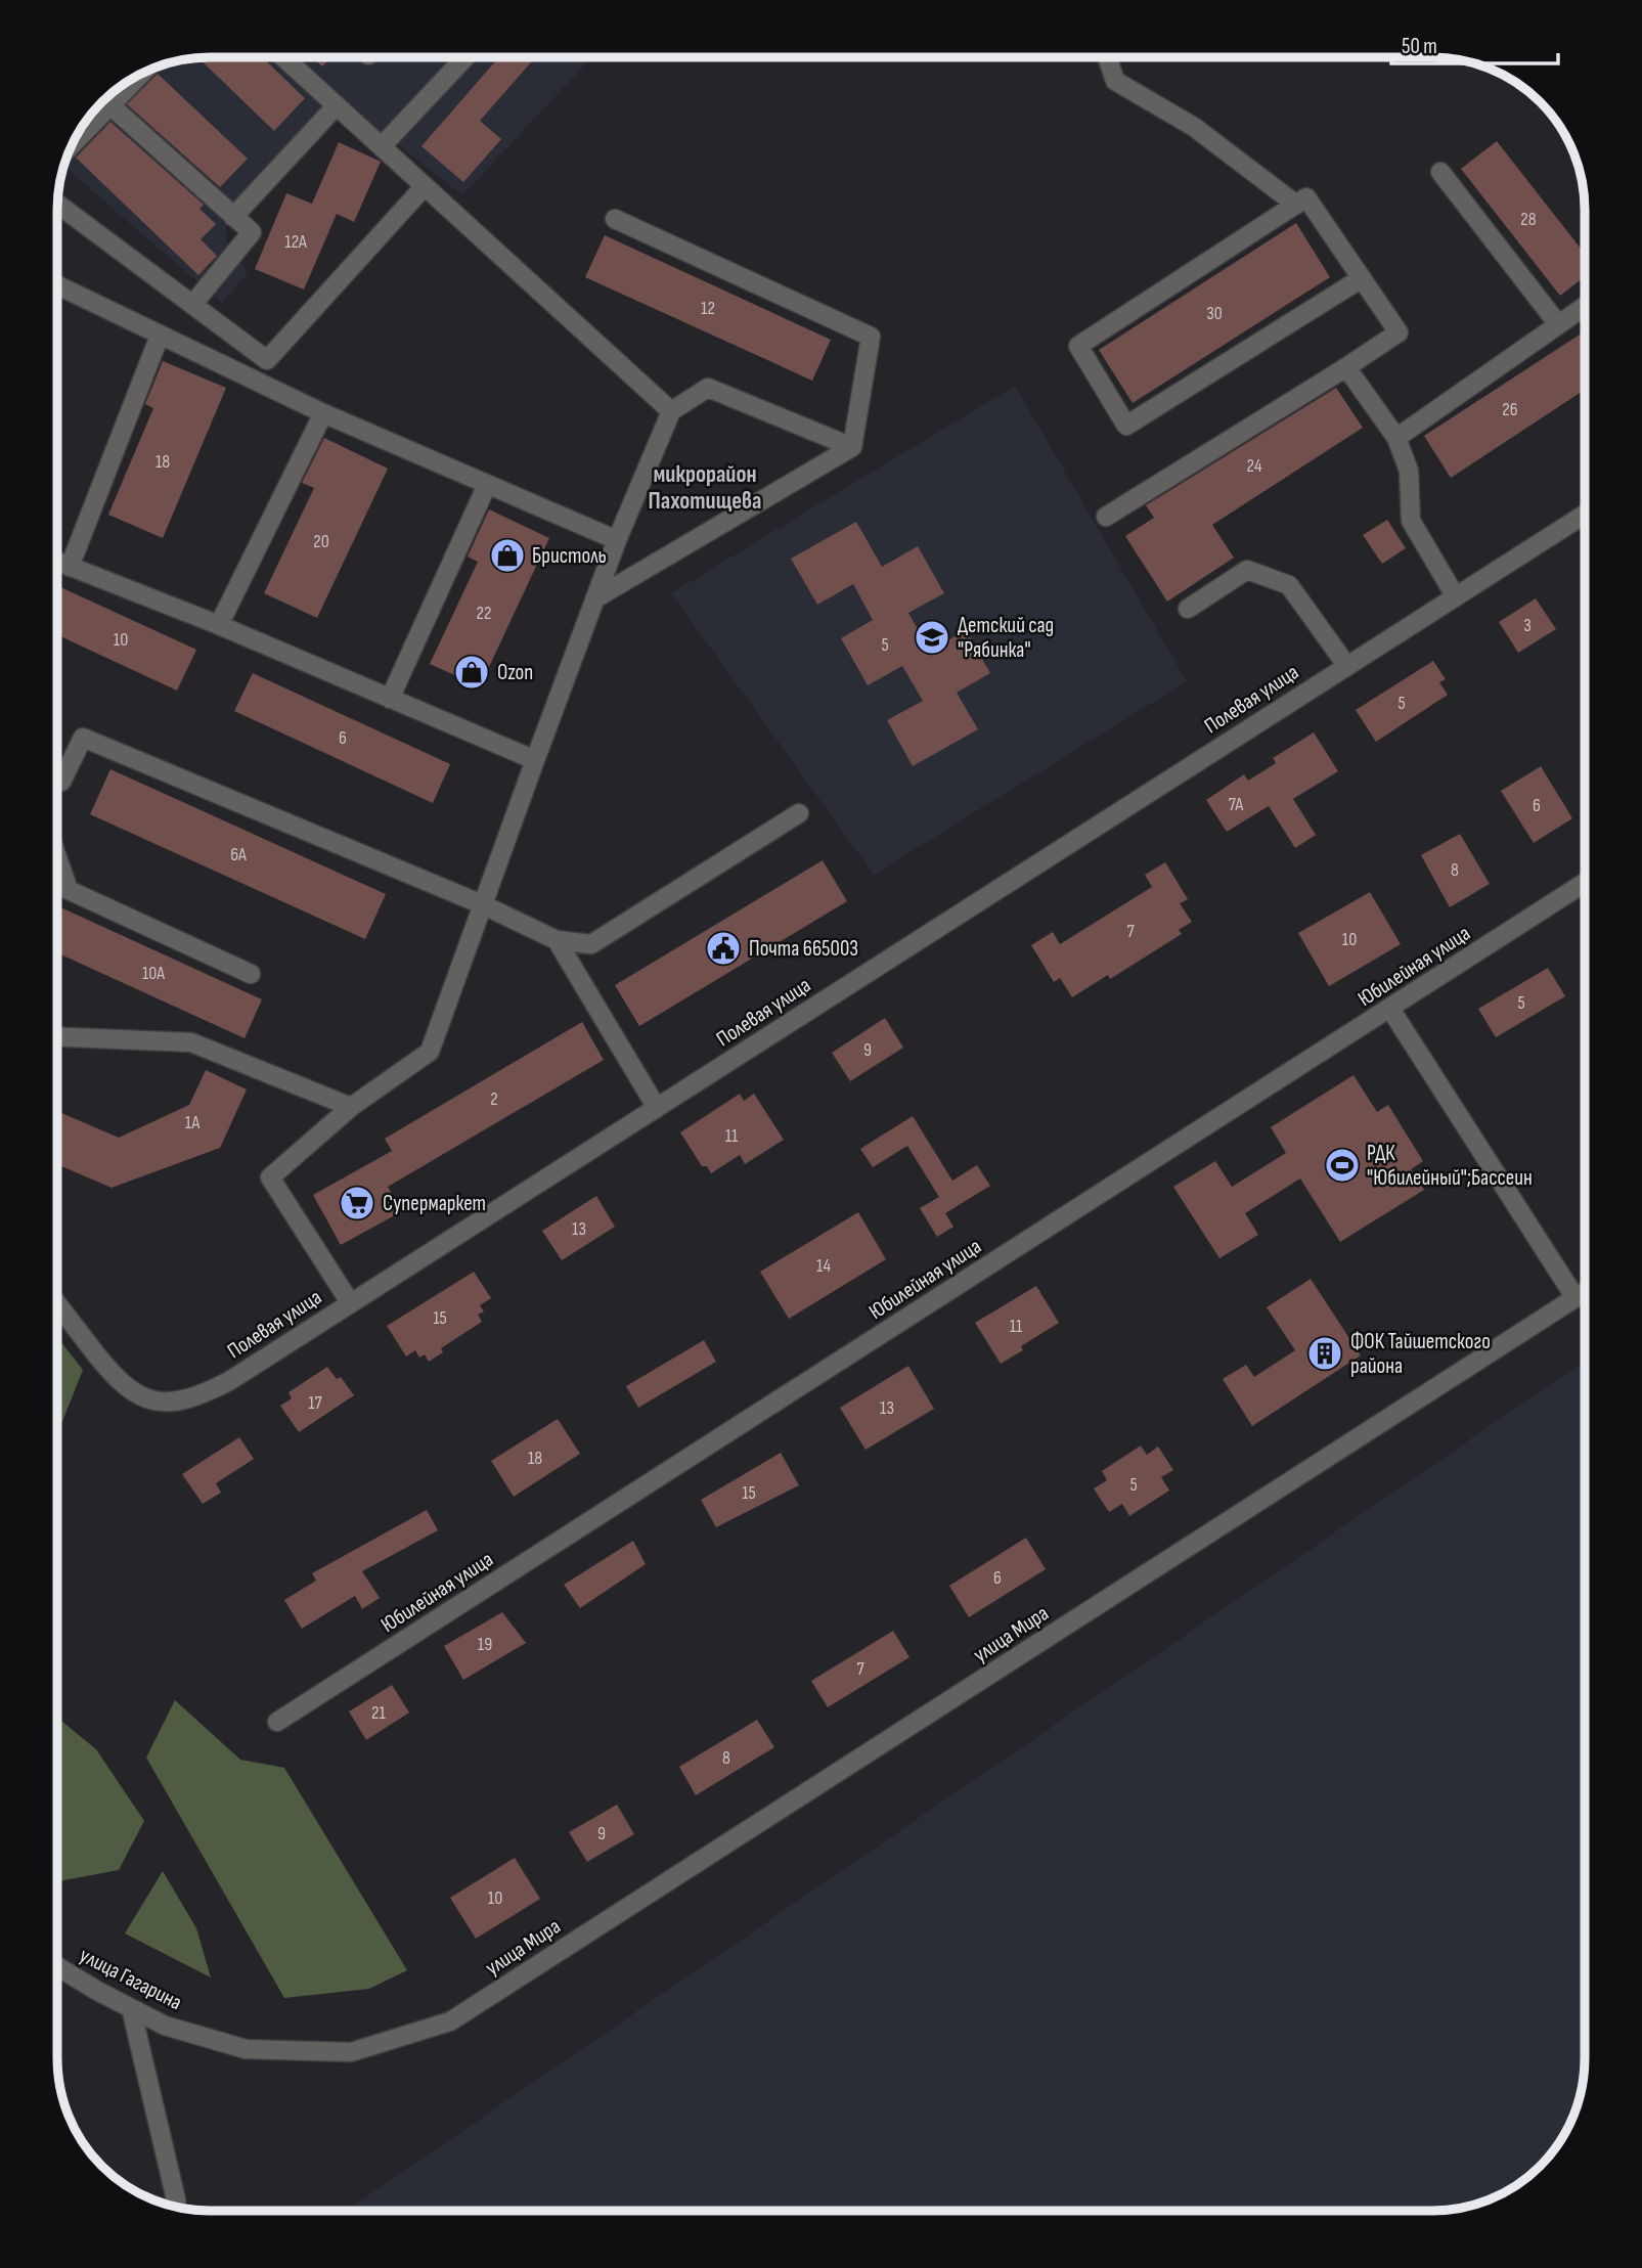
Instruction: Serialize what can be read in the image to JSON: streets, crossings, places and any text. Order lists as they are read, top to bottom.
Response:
{
  "streets": {
    "street": [
      "Полевая улица",
      "Юбилейная улица",
      "улица Мира",
      "улица Гагарина"
    ]
  },
  "crossings": [
    ["улица Мира", "улица Гагарина"]
  ],
  "districts": ["микрорайон Пахотищева"],
  "places": {
    "shop": ["Бристоль", "Ozon"],
    "school or university": ["Детский сад \"Рябинка\""],
    "public building": ["Почта 665003"],
    "sports": ["РДК \"Юбилейный\";Бассеин"],
    "supermarket": ["Супермаркет"],
    "building": ["ФОК Тайшетского района"]
  },
  "house_numbers": [
    "28",
    "12А",
    "12",
    "30",
    "26",
    "18",
    "24",
    "20",
    "22",
    "3",
    "10",
    "5",
    "5",
    "6",
    "7А",
    "6",
    "6А",
    "8",
    "7",
    "10",
    "10А",
    "5",
    "9",
    "2",
    "1А",
    "11",
    "13",
    "14",
    "15",
    "11",
    "17",
    "13",
    "18",
    "5",
    "15",
    "6",
    "19",
    "7",
    "21",
    "8",
    "9",
    "10"
  ],
  "scale_bar": "50 m"
}
